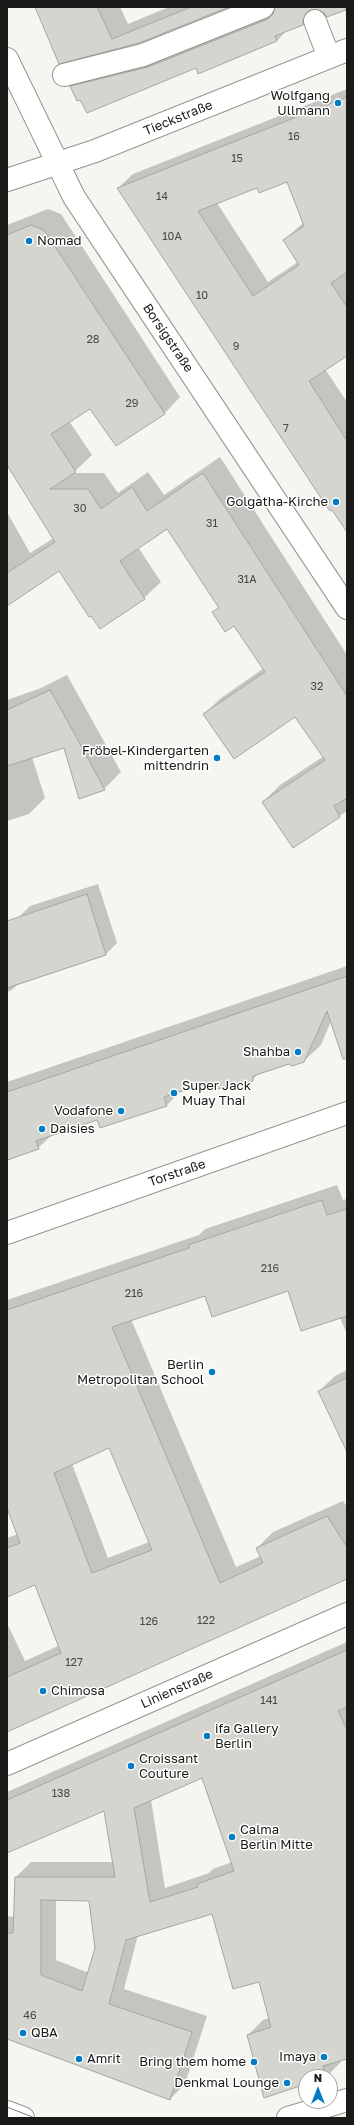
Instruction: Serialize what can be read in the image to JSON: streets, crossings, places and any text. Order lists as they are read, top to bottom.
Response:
{
  "streets": {
    "street": [
      "Tieckstraße",
      "Borsigstraße",
      "Torstraße",
      "Linienstraße"
    ]
  },
  "crossings": [
    ["Tieckstraße", "Borsigstraße"]
  ],
  "places": [
    "Wolfgang Ullmann",
    "Nomad",
    "Golgatha-Kirche",
    "Fröbel-Kindergarten mittendrin",
    "Shahba",
    "Super Jack Muay Thai",
    "Vodafone",
    "Daisies",
    "Berlin Metropolitan School",
    "Chimosa",
    "ifa Gallery Berlin",
    "Croissant Couture",
    "Calma Berlin Mitte",
    "QBA",
    "Imaya",
    "Amrit",
    "Bring them home",
    "Denkmal Lounge"
  ],
  "house_numbers": [
    "16",
    "15",
    "14",
    "10A",
    "10",
    "28",
    "9",
    "29",
    "7",
    "30",
    "31",
    "31A",
    "32",
    "216",
    "216",
    "122",
    "126",
    "127",
    "141",
    "138",
    "46"
  ],
  "north": "top"
}
